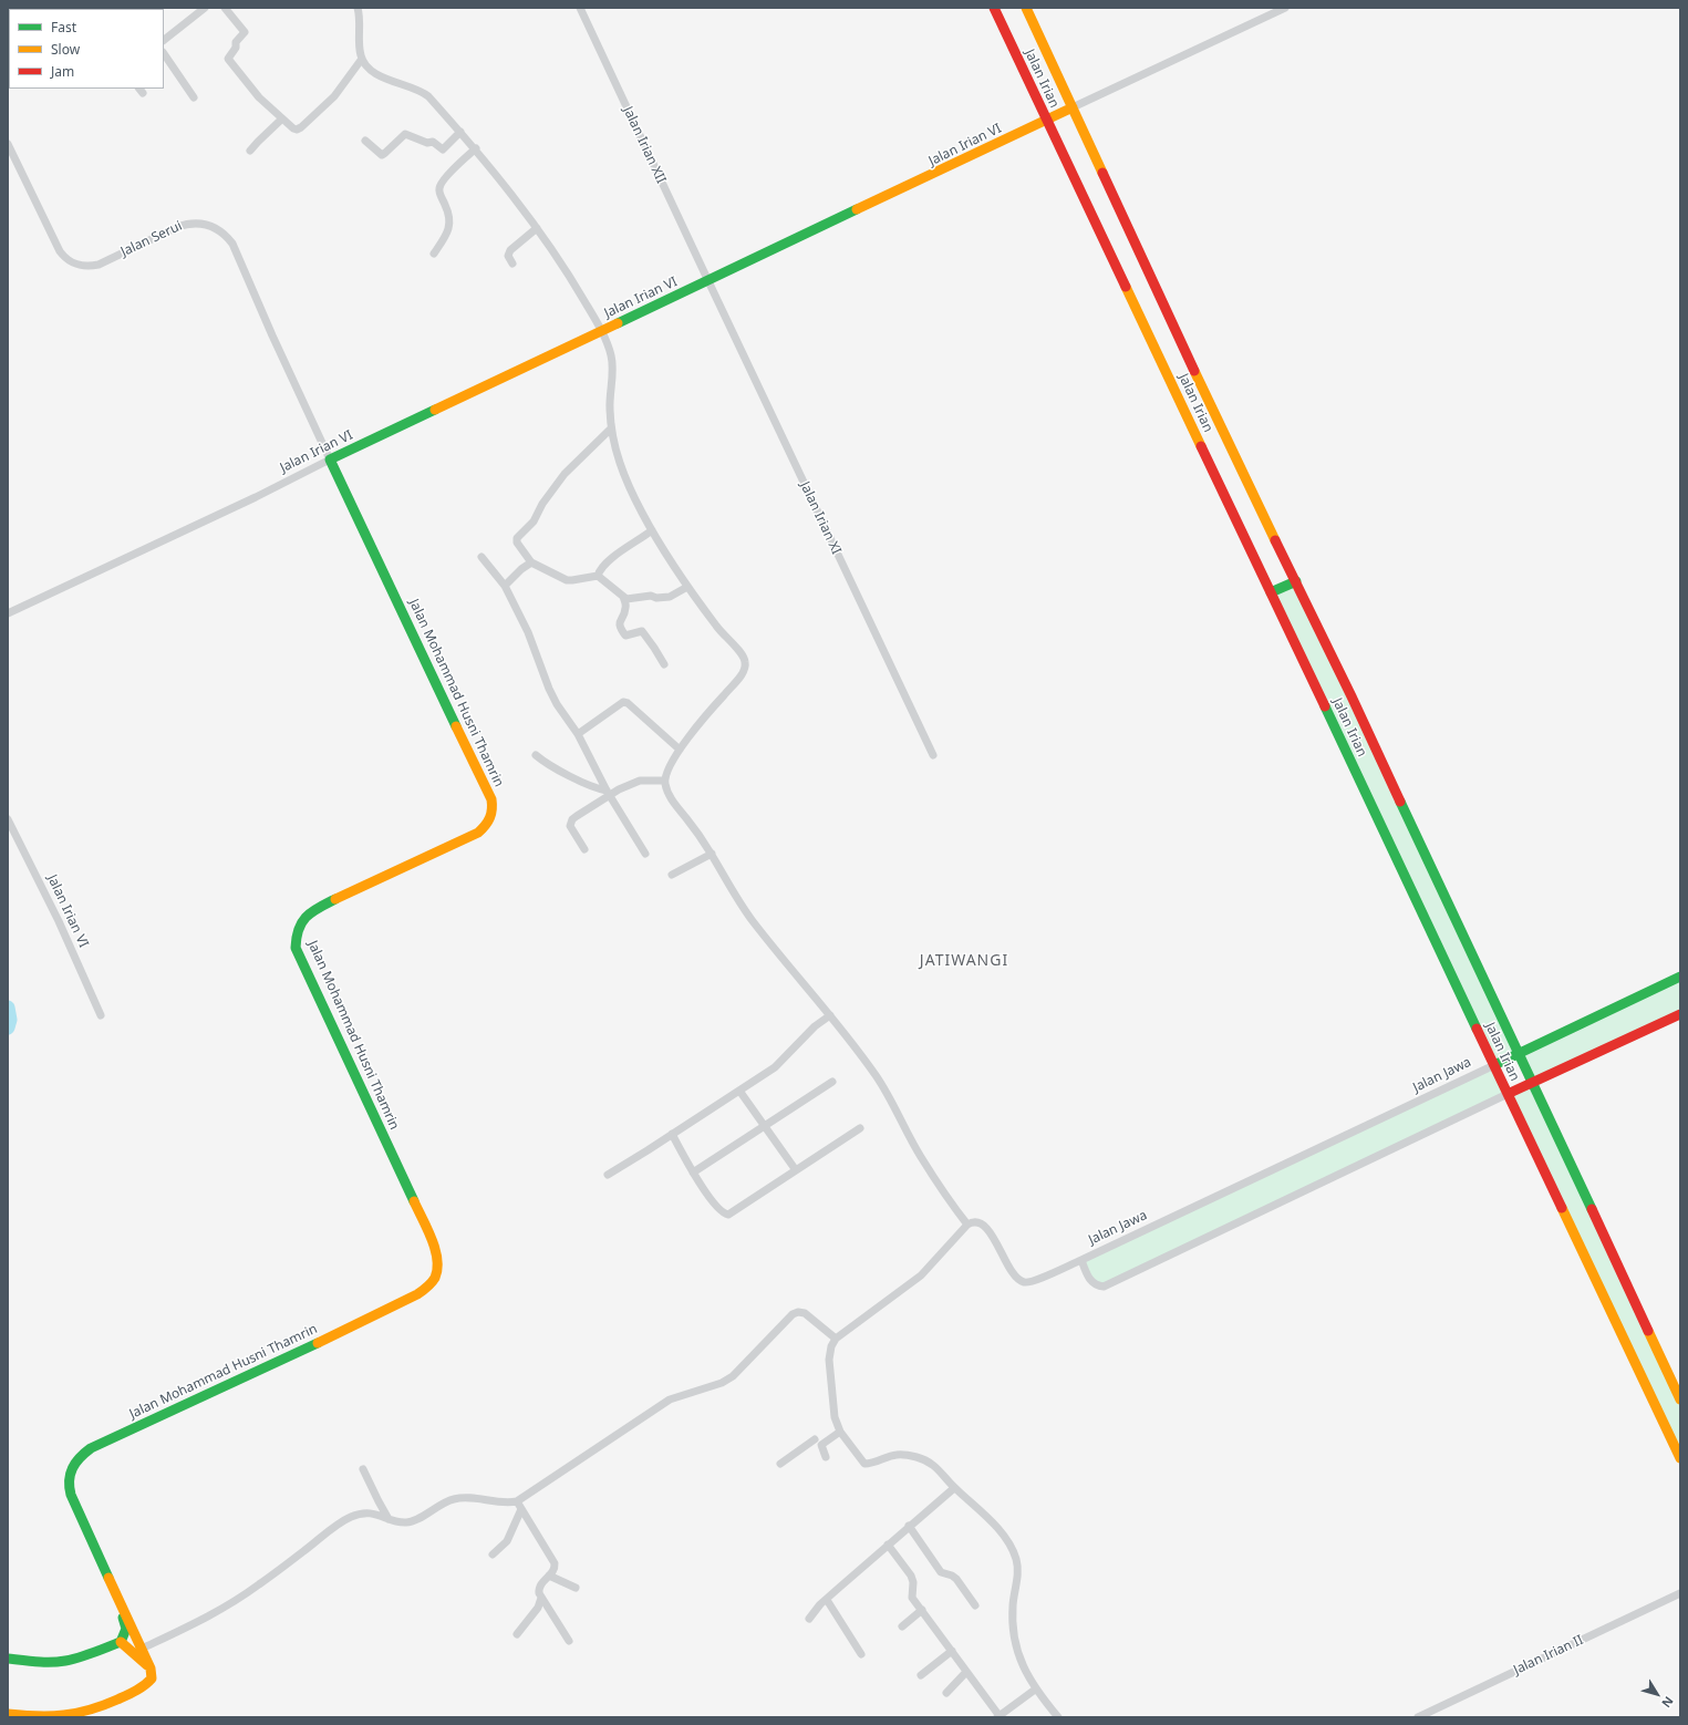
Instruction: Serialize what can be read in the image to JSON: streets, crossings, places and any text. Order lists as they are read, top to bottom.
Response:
{
  "streets": {
    "street": [
      "Jalan Irian",
      "Jalan Irian XII",
      "Jalan Irian VI",
      "Jalan Serui",
      "Jalan Irian XI",
      "Jalan Mohammad Husni Thamrin",
      "Jalan Jawa",
      "Jalan Irian II"
    ]
  },
  "crossings": [
    ["Jalan Irian", "Jalan Irian VI"],
    ["Jalan Irian", "Jalan Jawa"],
    ["Jalan Irian XII", "Jalan Irian VI"],
    ["Jalan Irian XII", "Jalan Irian XI"],
    ["Jalan Irian VI", "Jalan Serui"],
    ["Jalan Irian VI", "Jalan Irian XI"],
    ["Jalan Irian VI", "Jalan Mohammad Husni Thamrin"],
    ["Jalan Serui", "Jalan Mohammad Husni Thamrin"]
  ],
  "districts": ["JATIWANGI"],
  "legend": ["Fast", "Slow", "Jam"],
  "north": "bottom right"
}
